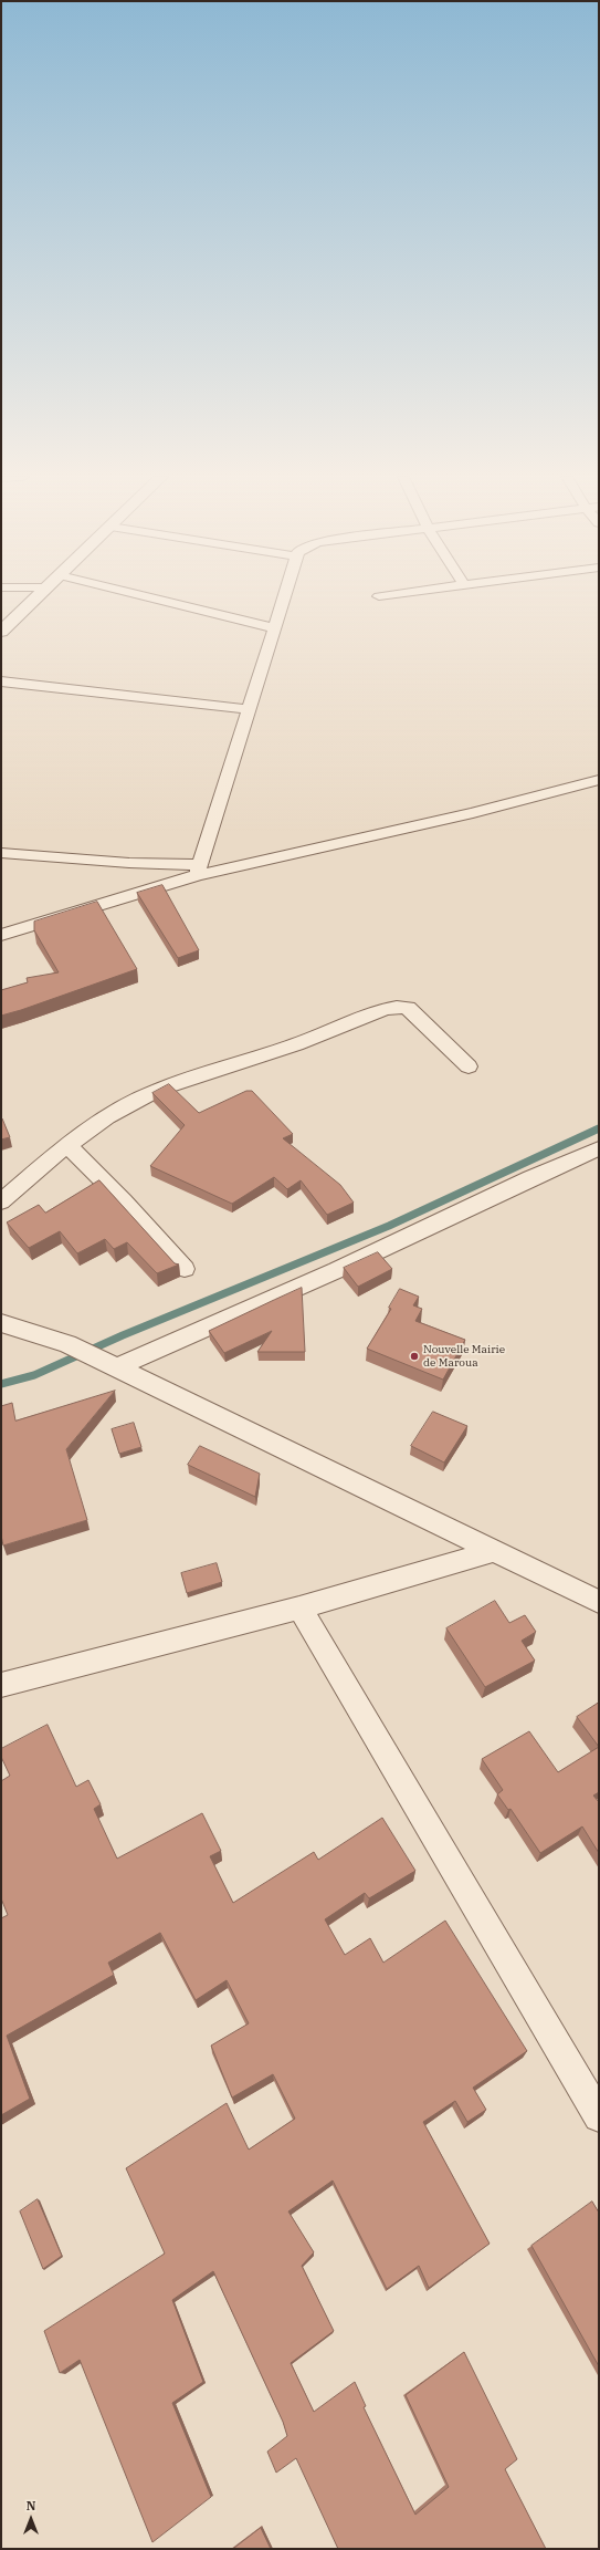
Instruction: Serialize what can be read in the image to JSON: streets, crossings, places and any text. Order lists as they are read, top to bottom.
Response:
{
  "places": ["Nouvelle Mairie de Maroua"],
  "north": "top"
}
